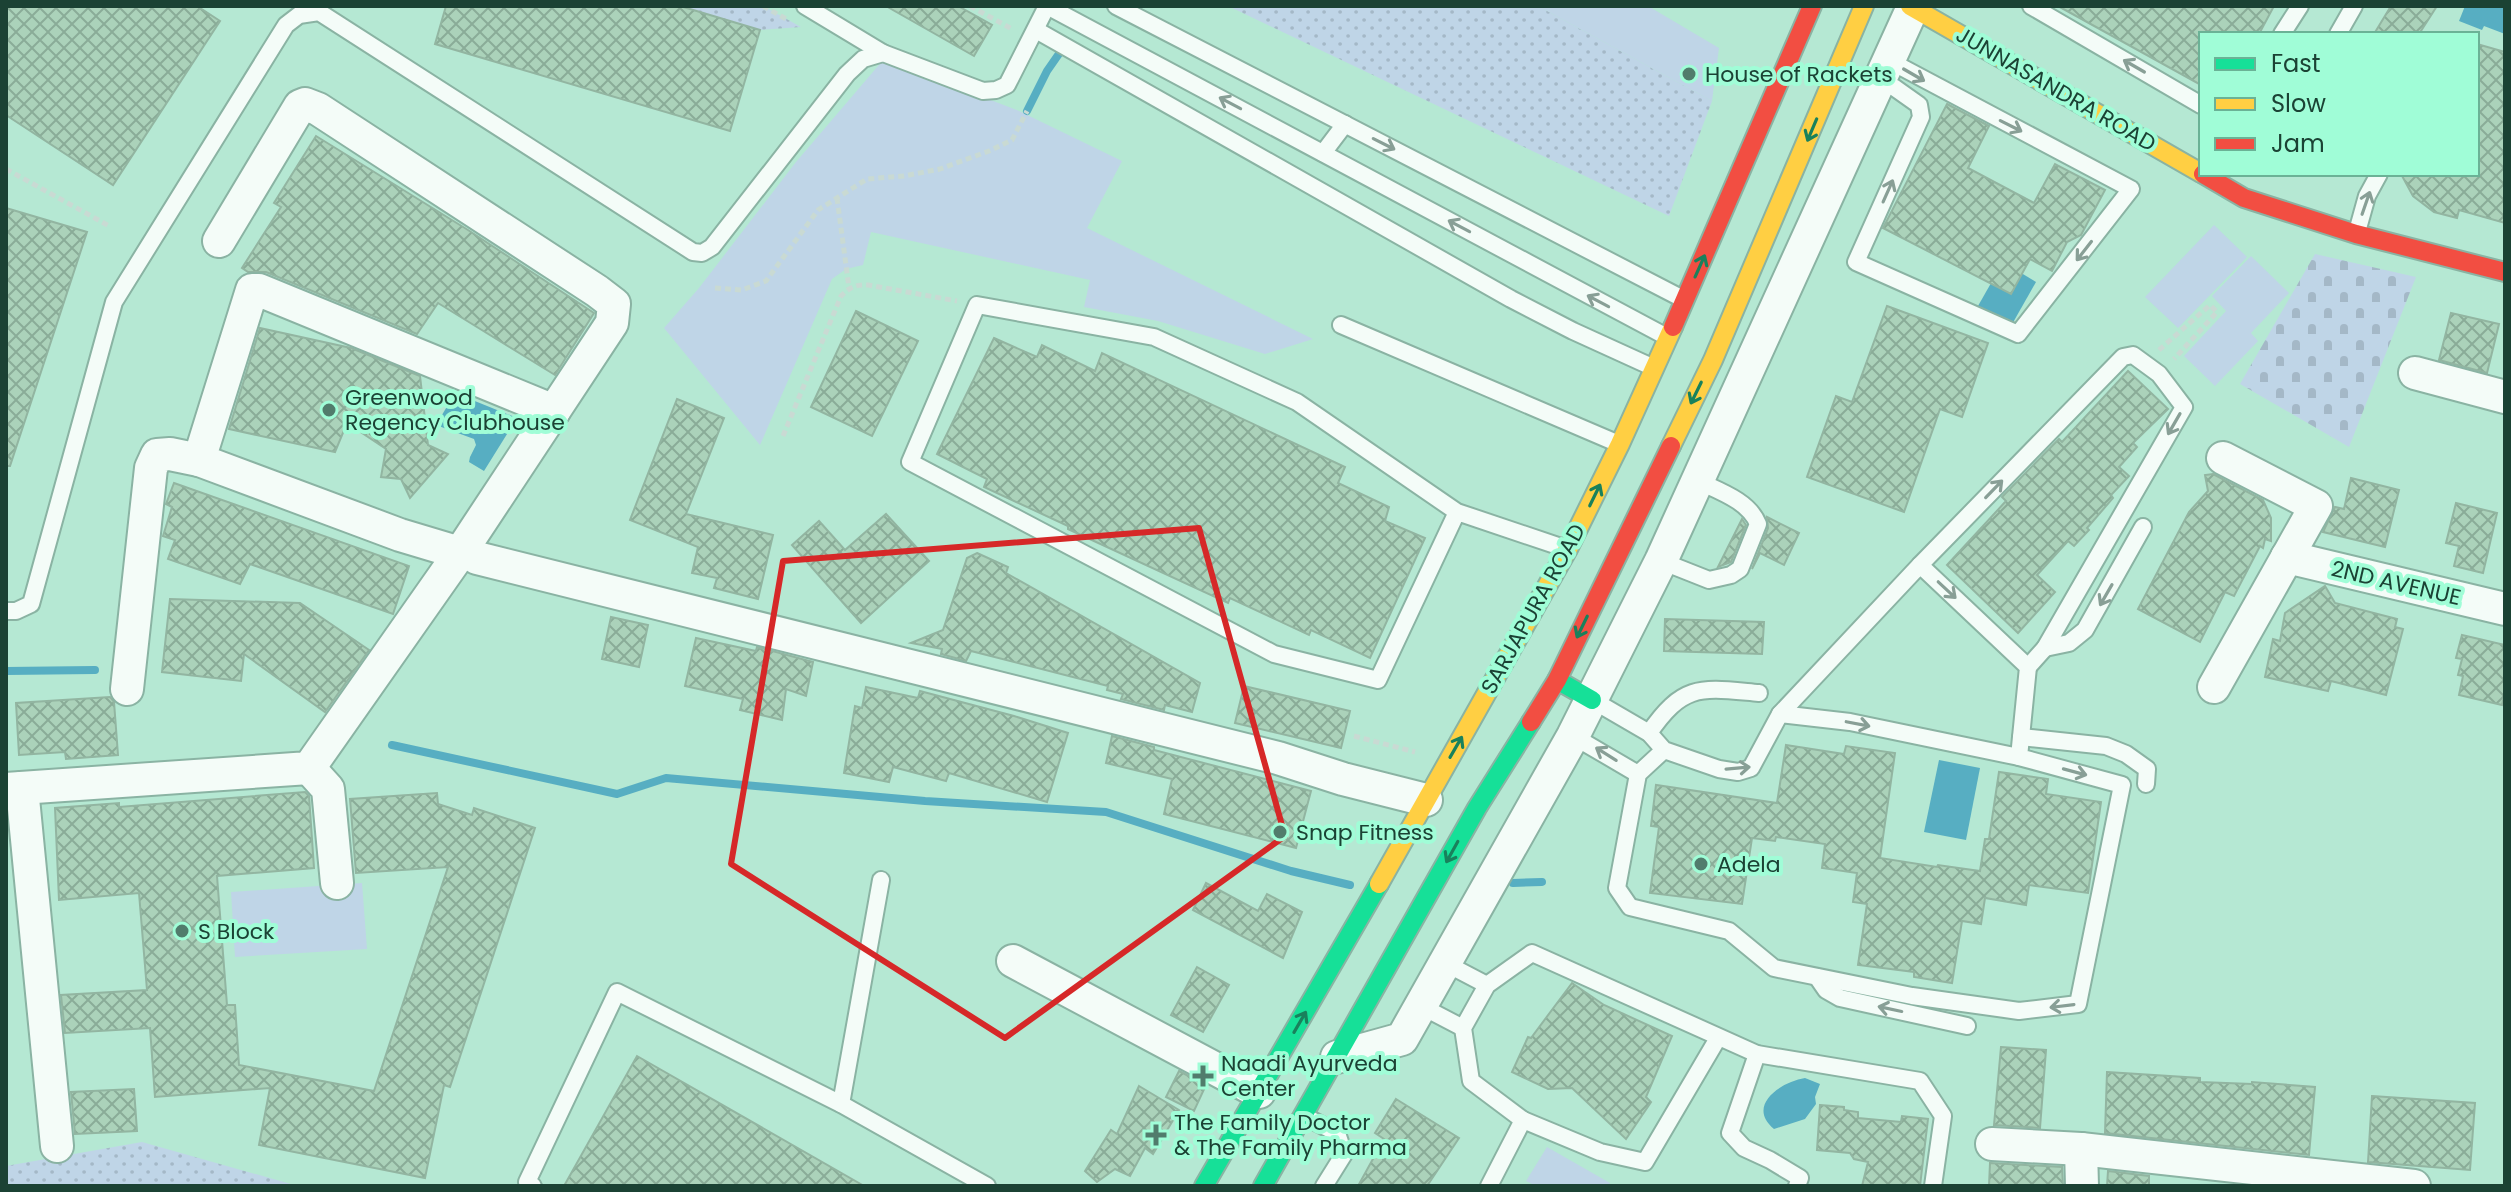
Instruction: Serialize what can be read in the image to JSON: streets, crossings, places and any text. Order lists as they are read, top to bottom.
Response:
{
  "streets": {
    "main road": ["JUNNASANDRA ROAD", "SARJAPURA ROAD"],
    "street": ["2ND AVENUE"]
  },
  "places": {
    "other": [
      "House of Rackets",
      "Greenwood Regency Clubhouse",
      "Snap Fitness",
      "Adela",
      "S Block"
    ],
    "health": ["Naadi Ayurveda Center", "The Family Doctor & The Family Pharma"]
  },
  "legend": ["Fast", "Slow", "Jam"]
}
